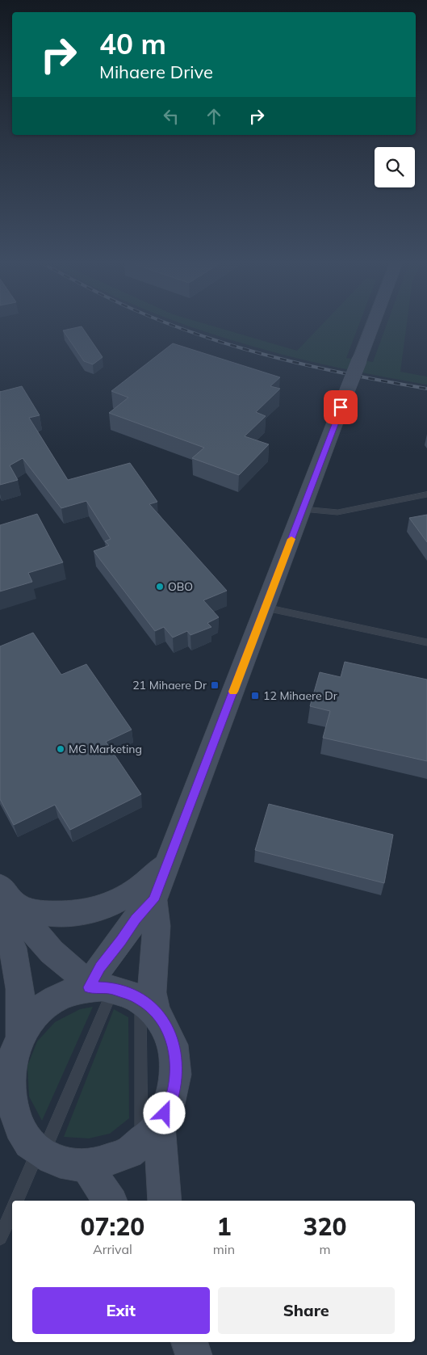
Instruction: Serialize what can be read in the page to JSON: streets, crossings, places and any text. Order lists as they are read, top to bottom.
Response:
{
  "places": {
    "other": ["OBO", "MG Marketing"],
    "transit": ["21 Mihaere Dr", "12 Mihaere Dr"]
  },
  "page": {
    "turn": ["40 m", "Mihaere Drive"],
    "eta": [
      "07:20",
      "Arrival",
      "1",
      "min",
      "320",
      "m"
    ],
    "buttons": ["Exit", "Share"]
  }
}
